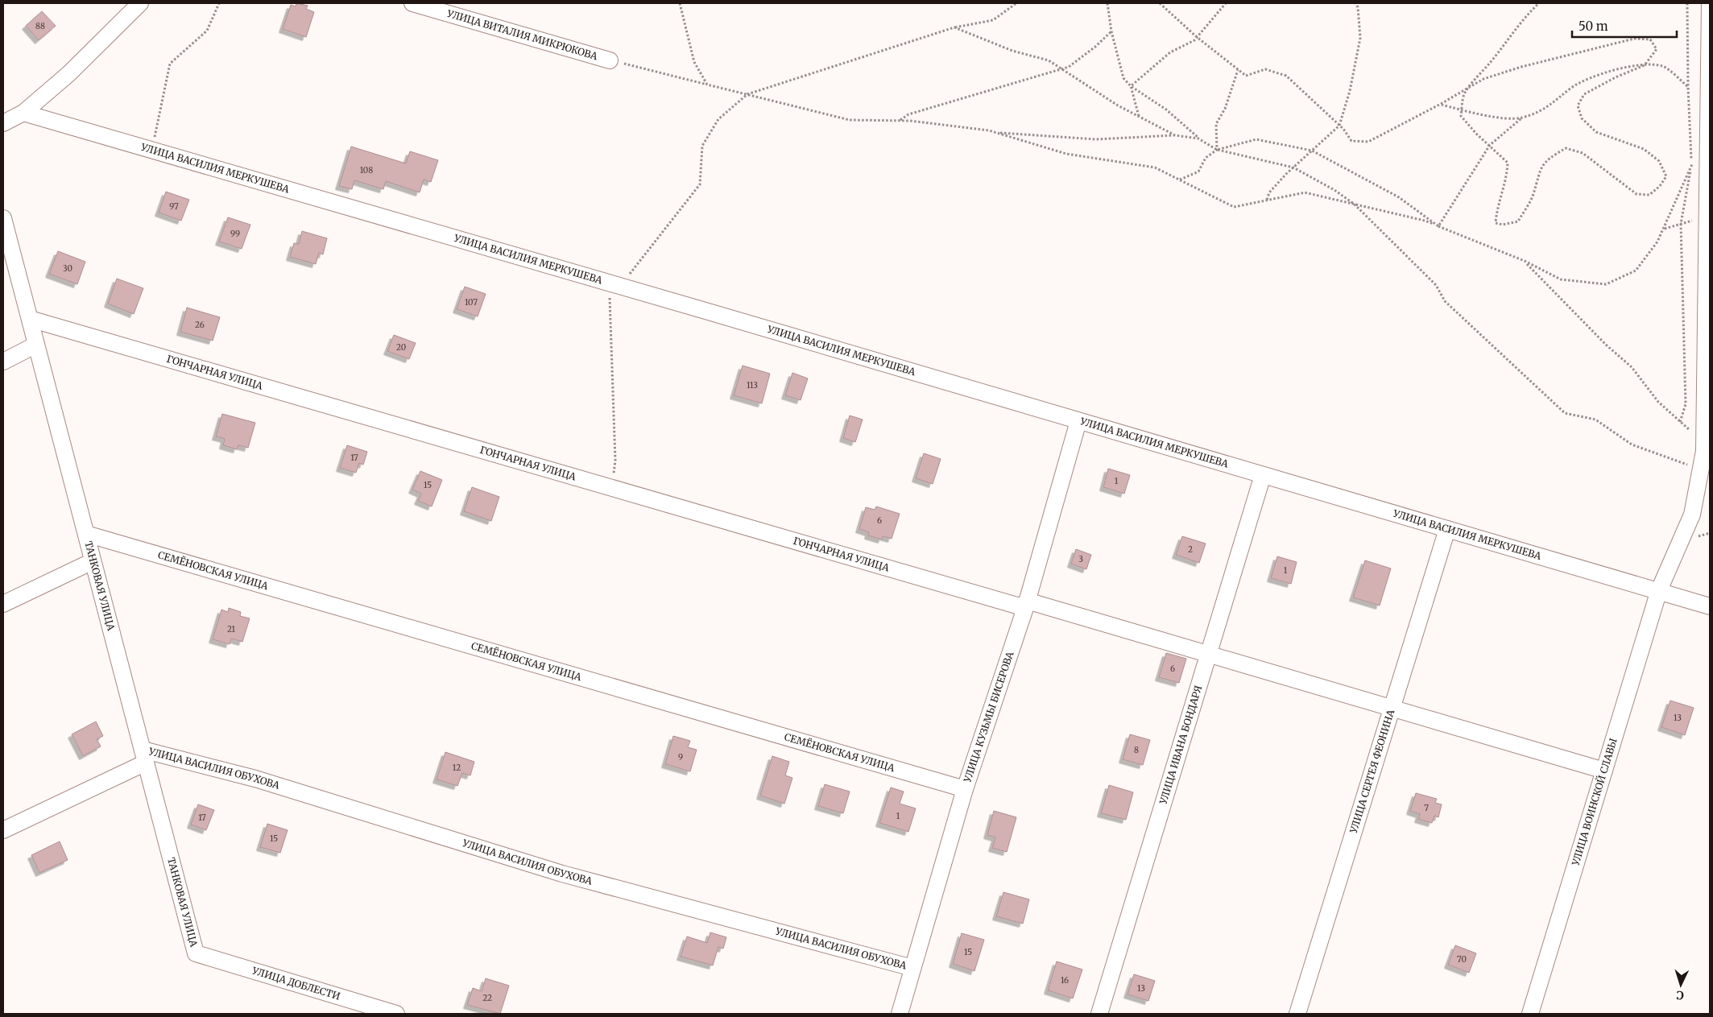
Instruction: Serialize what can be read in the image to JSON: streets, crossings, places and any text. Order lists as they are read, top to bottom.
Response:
{
  "streets": {
    "street": [
      "УЛИЦА ВИТАЛИЯ МИКРЮКОВА",
      "УЛИЦА ВАСИЛИЯ МЕРКУШЕВА",
      "ГОНЧАРНАЯ УЛИЦА",
      "СЕМЁНОВСКАЯ УЛИЦА",
      "ТАНКОВАЯ УЛИЦА",
      "УЛИЦА КУЗЬМЫ БИСЕРОВА",
      "УЛИЦА ИВАНА БОНДАРЯ",
      "УЛИЦА ВАСИЛИЯ ОБУХОВА",
      "УЛИЦА СЕРГЕЯ ФЕОНИНА",
      "УЛИЦА ВОИНСКОЙ СЛАВЫ",
      "УЛИЦА ДОБЛЕСТИ"
    ]
  },
  "crossings": [
    ["УЛИЦА ВАСИЛИЯ МЕРКУШЕВА", "УЛИЦА КУЗЬМЫ БИСЕРОВА"],
    ["УЛИЦА ВАСИЛИЯ МЕРКУШЕВА", "УЛИЦА ИВАНА БОНДАРЯ"],
    ["УЛИЦА ВАСИЛИЯ МЕРКУШЕВА", "УЛИЦА СЕРГЕЯ ФЕОНИНА"],
    ["УЛИЦА ВАСИЛИЯ МЕРКУШЕВА", "УЛИЦА ВОИНСКОЙ СЛАВЫ"],
    ["ГОНЧАРНАЯ УЛИЦА", "ТАНКОВАЯ УЛИЦА"],
    ["ГОНЧАРНАЯ УЛИЦА", "УЛИЦА КУЗЬМЫ БИСЕРОВА"],
    ["ГОНЧАРНАЯ УЛИЦА", "УЛИЦА ИВАНА БОНДАРЯ"],
    ["ГОНЧАРНАЯ УЛИЦА", "УЛИЦА СЕРГЕЯ ФЕОНИНА"],
    ["ГОНЧАРНАЯ УЛИЦА", "УЛИЦА ВОИНСКОЙ СЛАВЫ"],
    ["СЕМЁНОВСКАЯ УЛИЦА", "ТАНКОВАЯ УЛИЦА"],
    ["СЕМЁНОВСКАЯ УЛИЦА", "УЛИЦА КУЗЬМЫ БИСЕРОВА"],
    ["ТАНКОВАЯ УЛИЦА", "УЛИЦА ВАСИЛИЯ ОБУХОВА"],
    ["ТАНКОВАЯ УЛИЦА", "УЛИЦА ДОБЛЕСТИ"],
    ["УЛИЦА КУЗЬМЫ БИСЕРОВА", "УЛИЦА ВАСИЛИЯ ОБУХОВА"]
  ],
  "house_numbers": [
    "88",
    "108",
    "97",
    "99",
    "30",
    "107",
    "26",
    "20",
    "113",
    "17",
    "1",
    "15",
    "6",
    "2",
    "3",
    "1",
    "21",
    "6",
    "13",
    "8",
    "9",
    "12",
    "7",
    "1",
    "17",
    "15",
    "15",
    "70",
    "16",
    "13",
    "22"
  ],
  "scale_bar": "50 m",
  "north": "bottom"
}
